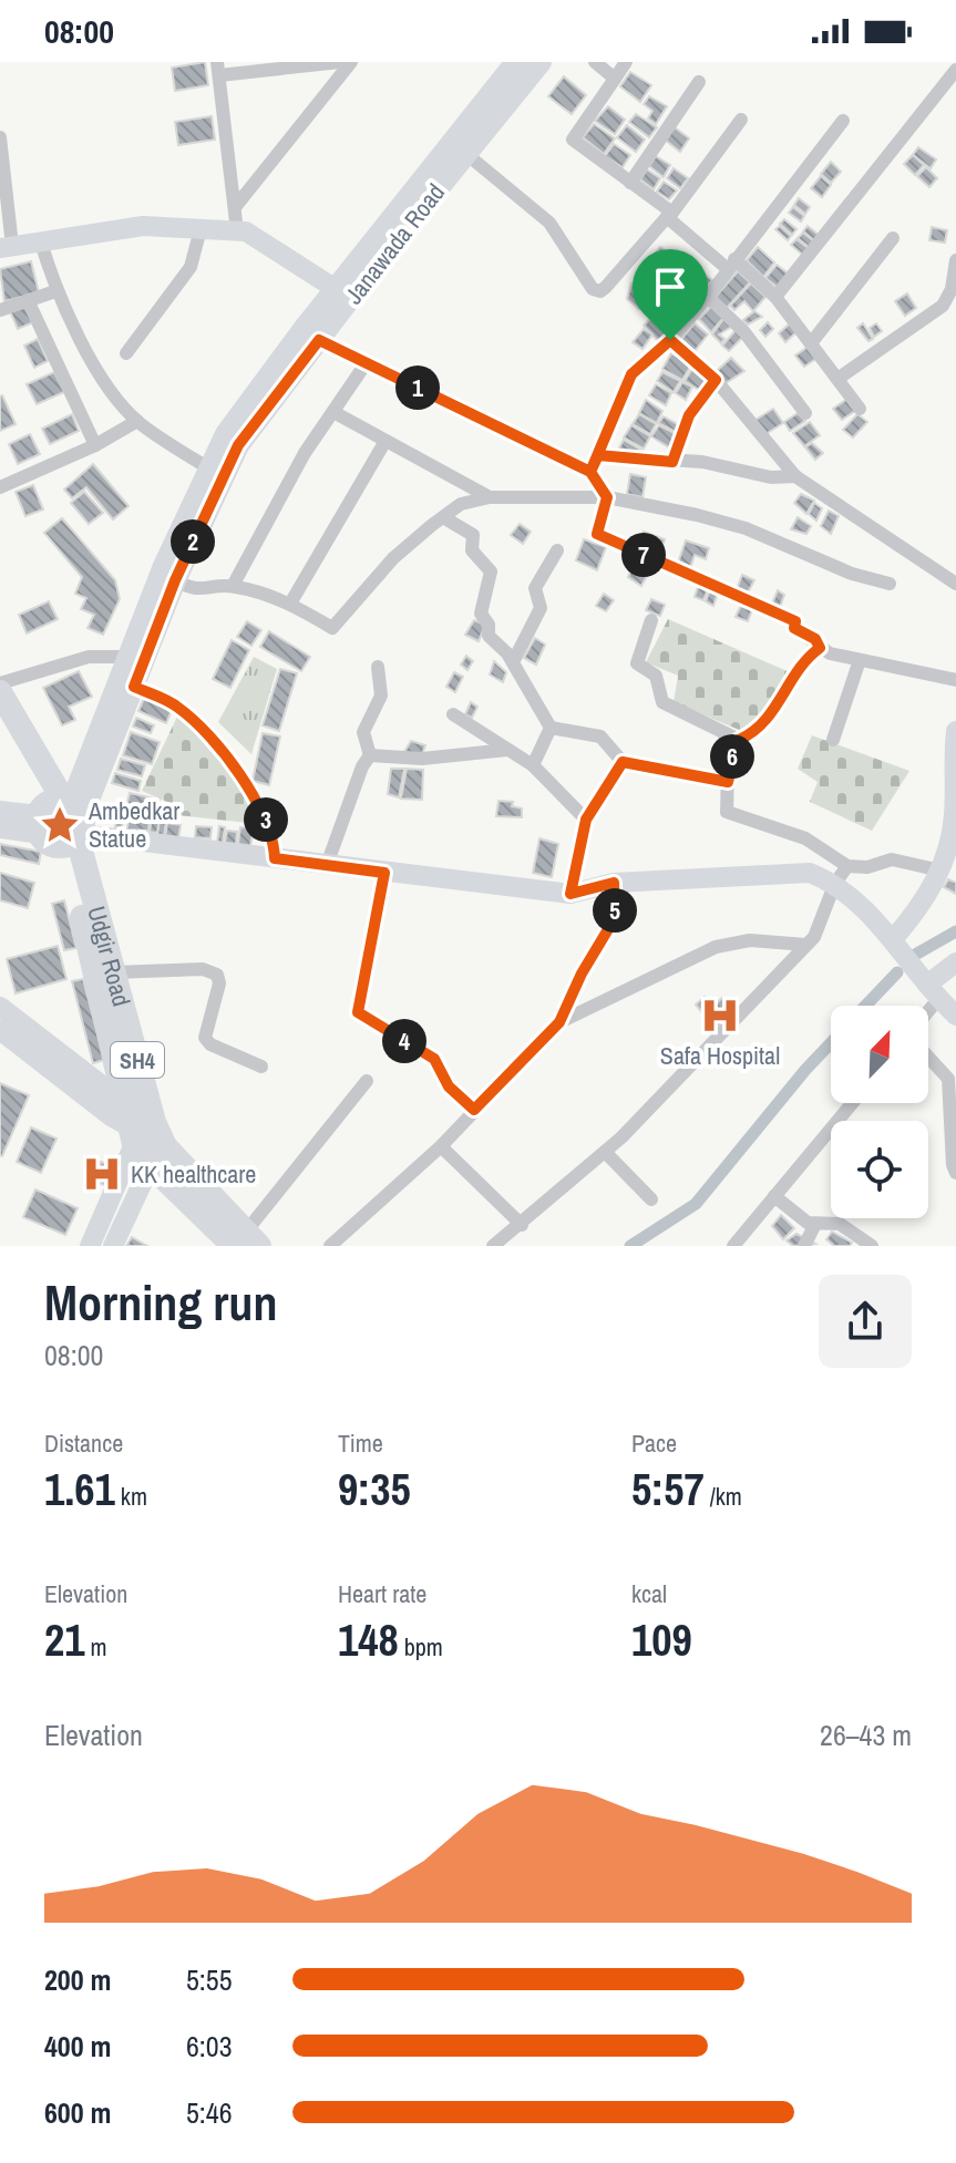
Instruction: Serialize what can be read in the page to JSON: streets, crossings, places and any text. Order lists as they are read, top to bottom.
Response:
{
  "streets": {
    "highway": ["Udgir Road", "SH4"],
    "main road": ["Janawada Road"]
  },
  "crossings": [
    ["Janawada Road", "Udgir Road"]
  ],
  "places": {
    "place": ["Ambedkar Statue"],
    "hospital": ["Safa Hospital", "KK healthcare"]
  },
  "north": "top right",
  "page": {
    "status": "08:00",
    "pins": [
      "1",
      "2",
      "7",
      "6",
      "3",
      "5",
      "4"
    ],
    "heading": ["Morning run", "08:00"],
    "stats": [
      ["Distance", "1.61 km"],
      ["Time", "9:35"],
      ["Pace", "5:57 /km"],
      ["Elevation", "21 m"],
      ["Heart rate", "148 bpm"],
      ["kcal", "109"]
    ],
    "chart": ["Elevation", "26–43 m"],
    "list": [
      {
        "name": "200 m",
        "note": "5:55"
      },
      {
        "name": "400 m",
        "note": "6:03"
      },
      {
        "name": "600 m",
        "note": "5:46"
      }
    ]
  }
}
